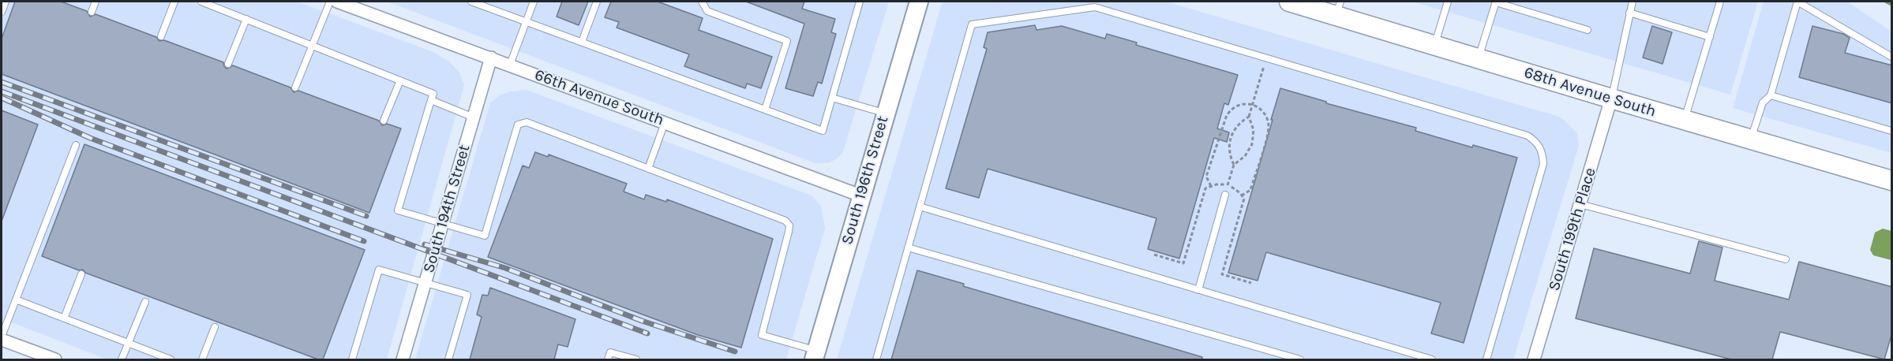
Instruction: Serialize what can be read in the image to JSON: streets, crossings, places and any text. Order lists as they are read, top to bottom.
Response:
{
  "streets": {
    "main road": ["68th Avenue South", "South 196th Street"],
    "street": ["66th Avenue South", "South 194th Street", "South 199th Place"]
  },
  "crossings": [
    ["68th Avenue South", "South 199th Place"],
    ["66th Avenue South", "South 196th Street"],
    ["66th Avenue South", "South 194th Street"]
  ]
}
